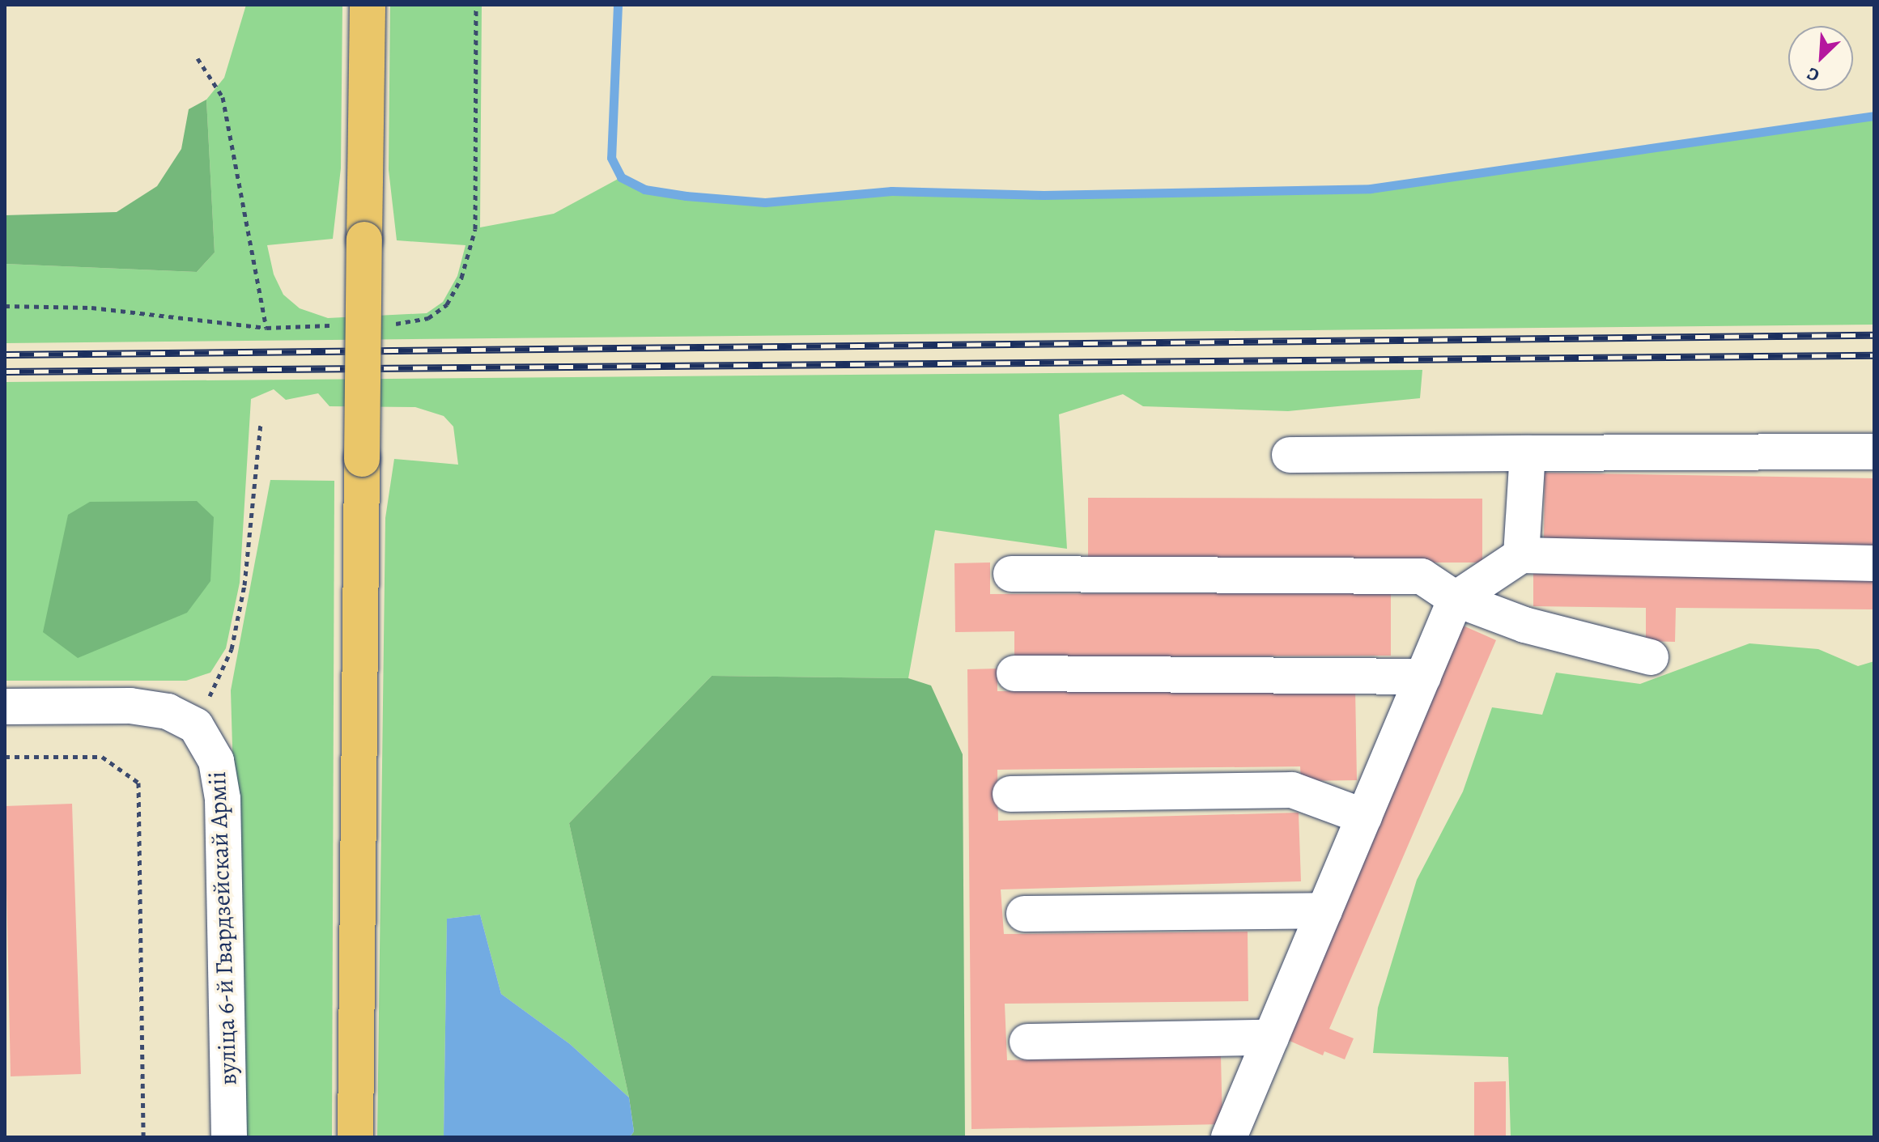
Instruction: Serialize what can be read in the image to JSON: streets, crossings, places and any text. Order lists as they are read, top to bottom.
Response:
{
  "streets": {
    "street": ["вуліца 6-й Гвардзейскай Арміі"]
  },
  "north": "bottom left"
}
